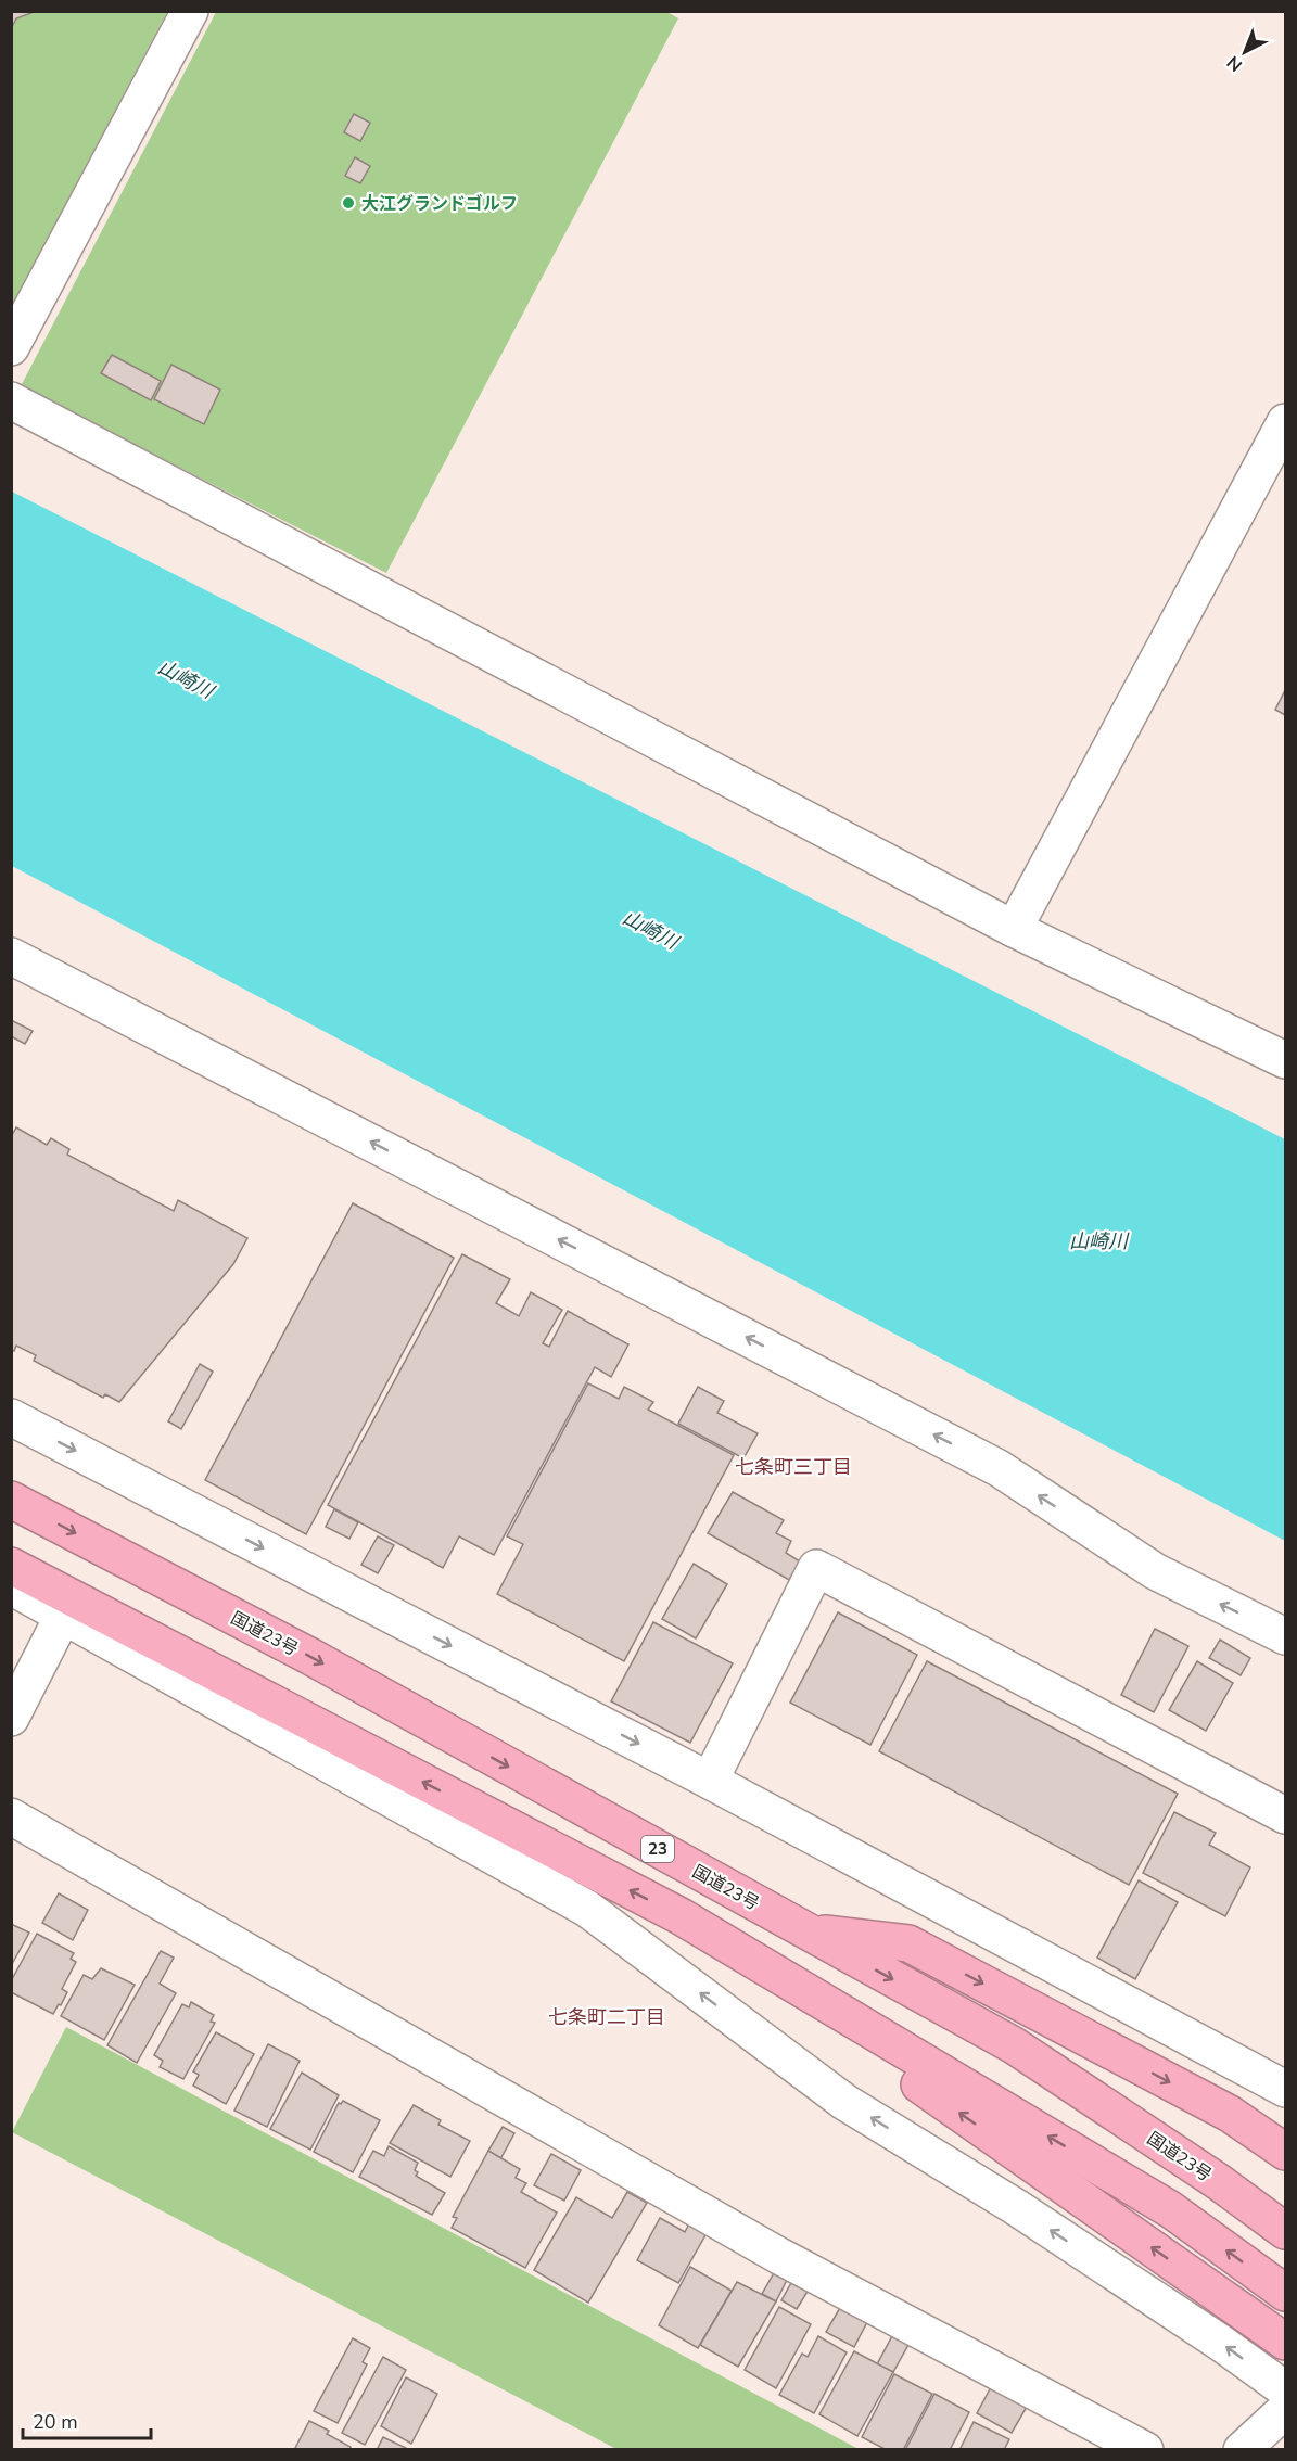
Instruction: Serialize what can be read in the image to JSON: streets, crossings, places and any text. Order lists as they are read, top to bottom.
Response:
{
  "streets": {
    "highway": ["国道23号", "23"]
  },
  "districts": ["七条町三丁目", "七条町二丁目"],
  "water": ["山崎川"],
  "places": ["大江グランドゴルフ"],
  "scale_bar": "20 m",
  "north": "bottom left"
}
